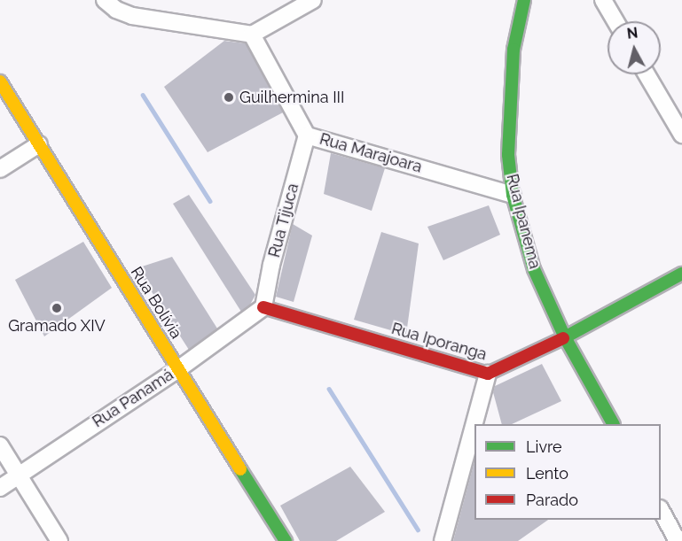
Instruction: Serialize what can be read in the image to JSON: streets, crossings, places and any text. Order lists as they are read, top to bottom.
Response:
{
  "streets": {
    "street": [
      "Rua Marajoara",
      "Rua Tijuca",
      "Rua Ipanema",
      "Rua Bolívia",
      "Rua Iporanga",
      "Rua Panamá"
    ]
  },
  "crossings": [
    ["Rua Marajoara", "Rua Tijuca"],
    ["Rua Marajoara", "Rua Ipanema"],
    ["Rua Tijuca", "Rua Iporanga"],
    ["Rua Tijuca", "Rua Panamá"],
    ["Rua Ipanema", "Rua Iporanga"],
    ["Rua Bolívia", "Rua Panamá"],
    ["Rua Iporanga", "Rua Panamá"]
  ],
  "places": ["Guilhermina III", "Gramado XIV"],
  "legend": ["Livre", "Lento", "Parado"],
  "north": "top"
}
